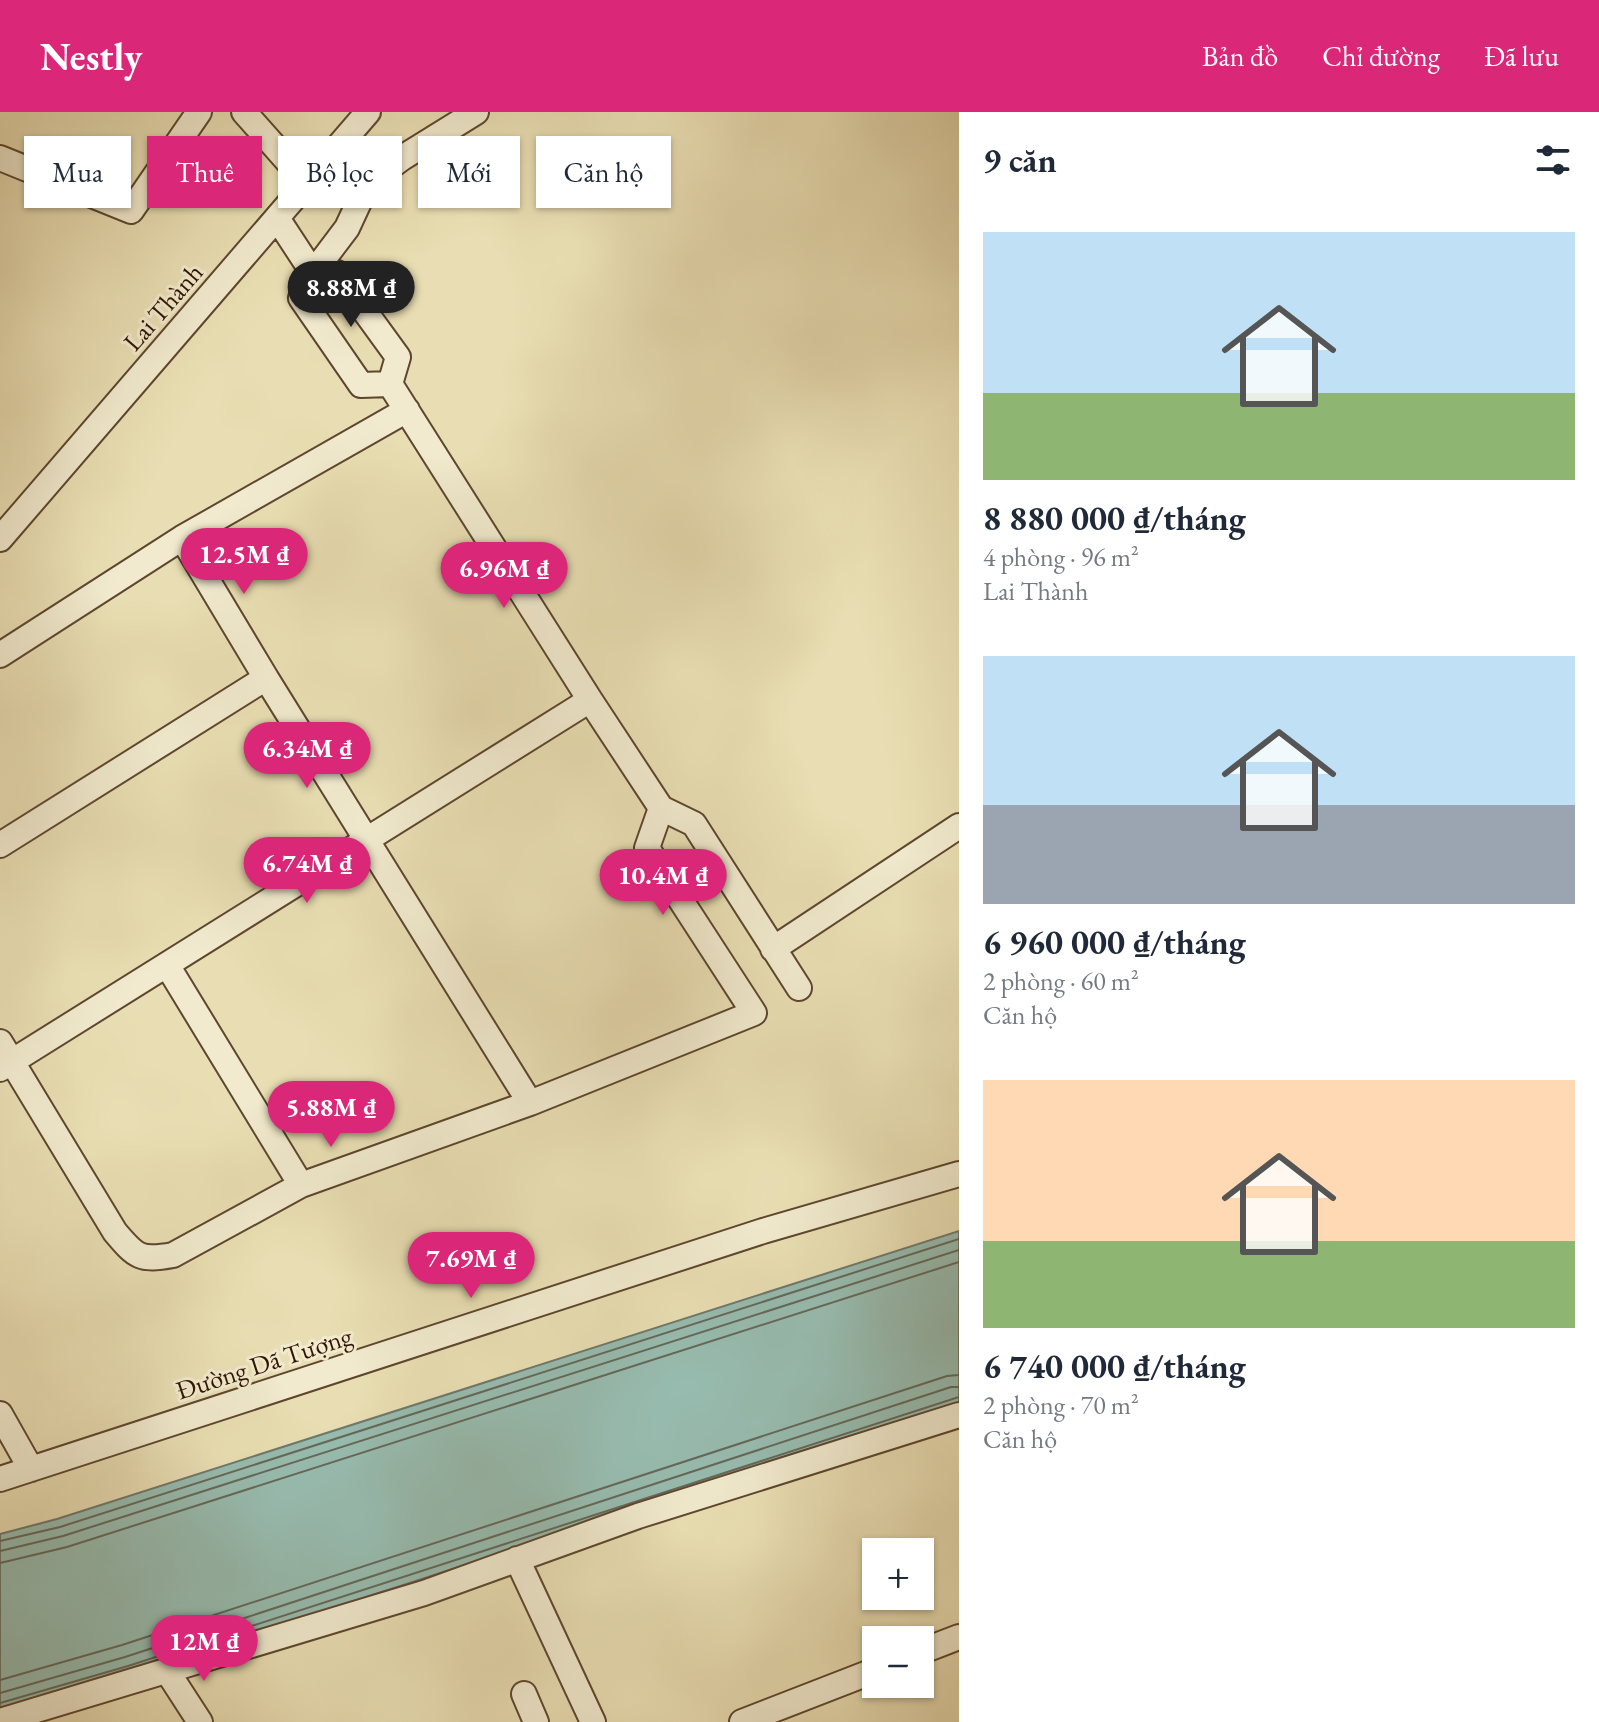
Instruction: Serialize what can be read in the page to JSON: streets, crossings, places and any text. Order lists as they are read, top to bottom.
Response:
{
  "streets": {
    "street": ["Lai Thành", "Đường Dã Tượng"]
  },
  "page": {
    "header": "Nestly",
    "nav": ["Bản đồ", "Chỉ đường", "Đã lưu"],
    "heading": "9 căn",
    "chip": [
      "Mua",
      "Thuê",
      "Bộ lọc",
      "Mới",
      "Căn hộ"
    ],
    "list": [
      {
        "name": "8 880 000 ₫/tháng",
        "note": "4 phòng · 96 m² · Lai Thành"
      },
      {
        "name": "6 960 000 ₫/tháng",
        "note": "2 phòng · 60 m² · Căn hộ"
      },
      {
        "name": "6 740 000 ₫/tháng",
        "note": "2 phòng · 70 m² · Căn hộ"
      }
    ],
    "price": [
      "8.88M ₫",
      "12.5M ₫",
      "6.96M ₫",
      "6.34M ₫",
      "6.74M ₫",
      "10.4M ₫",
      "5.88M ₫",
      "7.69M ₫",
      "12M ₫"
    ],
    "map_buttons": ["+", "−"]
  }
}
